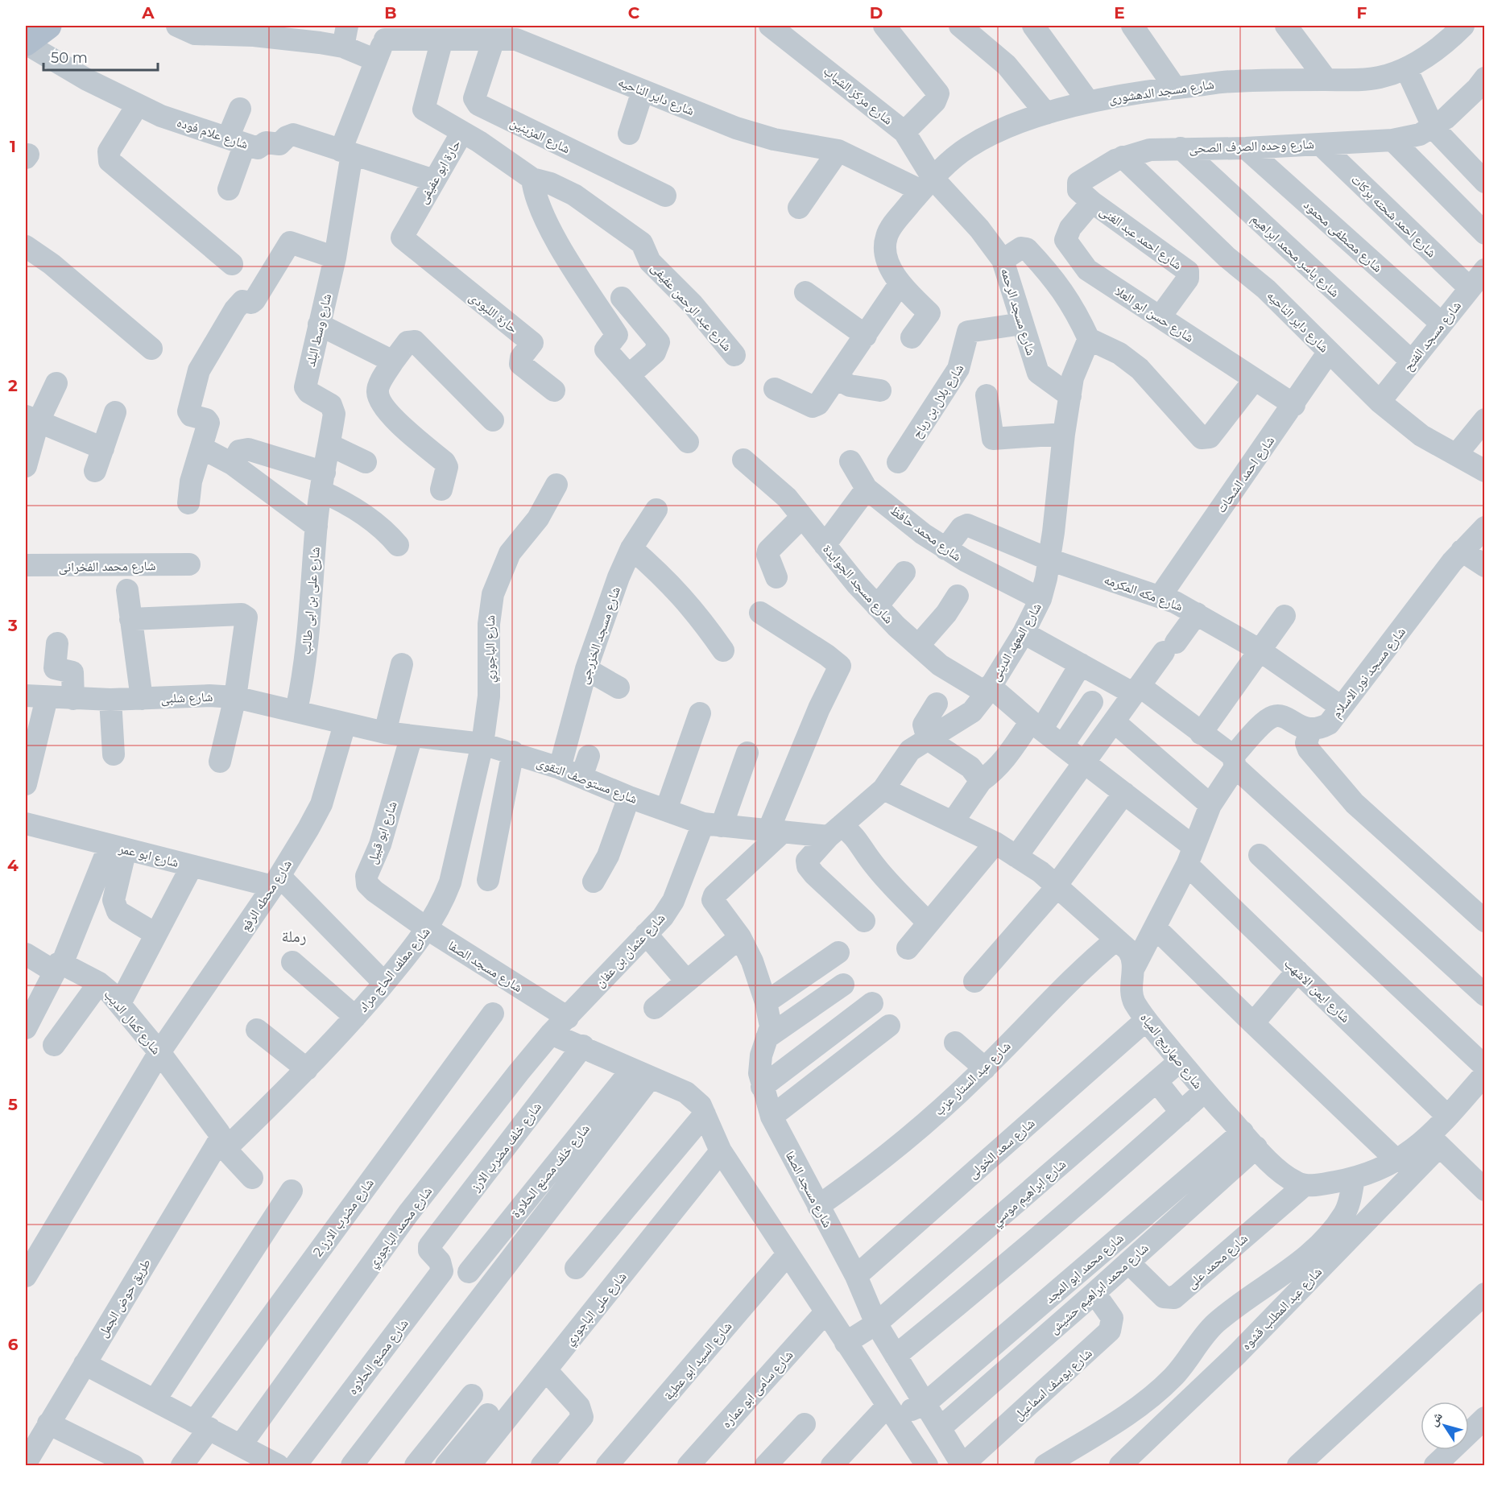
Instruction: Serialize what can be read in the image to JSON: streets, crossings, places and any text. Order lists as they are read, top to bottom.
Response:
{
  "streets": {
    "street": [
      "شارع مسجد الدهشورى",
      "شارع مركز الشباب",
      "شارع داير الناحيه",
      "شارع علام فوده",
      "شارع المزينين",
      "شارع وحده الصرف الصحى",
      "حارة ابو عفيفى",
      "شارع احمد شحته بركات",
      "شارع مصطفى محمود",
      "شارع احمد عبد الغنى",
      "شارع ياسر محمد ابراهيم",
      "شارع عبد الرحمن عفيفى",
      "شارع مسجد الرحمه",
      "حارة اللبودى",
      "شارع حسن ابو العلا",
      "شارع وسط البلد",
      "شارع مسجد الفتح",
      "شارع بلال بن رباح",
      "شارع احمد الشحات",
      "شارع محمد حافظ",
      "شارع محمد الفخرانى",
      "شارع مسجد الجوايدة",
      "شارع مكه المكرمه",
      "شارع على بن ابى طالب",
      "شارع مسجد الخزرجى",
      "شارع المعهد الدينى",
      "شارع الباجوري",
      "شارع مسجد نور الاسلام",
      "شارع شلبى",
      "شارع مستوصف التقوى",
      "شارع ابو قبيل",
      "شارع ابو عمر",
      "شارع محطه الرفع",
      "شارع عثمان بن عفان",
      "شارع مسجد الصفا",
      "شارع معلف الحاج مراد",
      "شارع ايمن الاشهب",
      "شارع كمال الديب",
      "شارع صهاريج المياه",
      "شارع عبد الستار عزب",
      "شارع خلف مضرب الارز",
      "شارع سعد الخولى",
      "شارع خلف مصنع الحلاوة",
      "شارع ابراهيم موسي",
      "شارع مضرب الارز 2",
      "شارع محمد الباجوري",
      "شارع محمد على",
      "شارع محمد ابو المجد",
      "شارع محمد ابراهيم حشيش",
      "طريق حوض الجمل",
      "شارع على الباجوري",
      "شارع عبد المطلب قشوه",
      "شارع مصنع الحلاوه",
      "شارع السيد ابو عطية",
      "شارع يوسف اسماعيل",
      "شارع سامى ابو عماره"
    ]
  },
  "crossings": [
    ["شارع مسجد الدهشورى", "شارع مركز الشباب"],
    ["شارع مسجد الدهشورى", "شارع داير الناحيه"],
    ["شارع مسجد الدهشورى", "شارع مسجد الرحمه"],
    ["شارع مركز الشباب", "شارع داير الناحيه"],
    ["شارع مركز الشباب", "شارع مسجد الرحمه"],
    ["شارع داير الناحيه", "شارع المزينين"],
    ["شارع داير الناحيه", "شارع وحده الصرف الصحى"],
    ["شارع داير الناحيه", "حارة ابو عفيفى"],
    ["شارع داير الناحيه", "شارع مسجد الرحمه"],
    ["شارع داير الناحيه", "شارع وسط البلد"],
    ["شارع داير الناحيه", "شارع مسجد الفتح"],
    ["شارع داير الناحيه", "شارع احمد الشحات"],
    ["شارع علام فوده", "حارة ابو عفيفى"],
    ["شارع علام فوده", "شارع وسط البلد"],
    ["شارع وحده الصرف الصحى", "شارع احمد شحته بركات"],
    ["شارع وحده الصرف الصحى", "شارع مصطفى محمود"],
    ["شارع وحده الصرف الصحى", "شارع احمد عبد الغنى"],
    ["شارع وحده الصرف الصحى", "شارع ياسر محمد ابراهيم"],
    ["حارة ابو عفيفى", "شارع عبد الرحمن عفيفى"],
    ["حارة ابو عفيفى", "حارة اللبودى"],
    ["شارع احمد شحته بركات", "شارع مسجد الفتح"],
    ["شارع مصطفى محمود", "شارع مسجد الفتح"],
    ["شارع احمد عبد الغنى", "شارع حسن ابو العلا"],
    ["شارع ياسر محمد ابراهيم", "شارع مسجد الفتح"],
    ["شارع مسجد الرحمه", "شارع بلال بن رباح"],
    ["شارع مسجد الرحمه", "شارع المعهد الدينى"],
    ["شارع حسن ابو العلا", "شارع احمد الشحات"],
    ["شارع وسط البلد", "شارع على بن ابى طالب"],
    ["شارع احمد الشحات", "شارع مكه المكرمه"],
    ["شارع محمد حافظ", "شارع مكه المكرمه"],
    ["شارع محمد حافظ", "شارع المعهد الدينى"],
    ["شارع مسجد الجوايدة", "شارع المعهد الدينى"],
    ["شارع مكه المكرمه", "شارع المعهد الدينى"],
    ["شارع مكه المكرمه", "شارع مسجد نور الاسلام"],
    ["شارع على بن ابى طالب", "شارع شلبى"],
    ["شارع مسجد الخزرجى", "شارع مستوصف التقوى"],
    ["شارع المعهد الدينى", "شارع مستوصف التقوى"],
    ["شارع الباجوري", "شارع مستوصف التقوى"],
    ["شارع الباجوري", "شارع معلف الحاج مراد"],
    ["شارع شلبى", "شارع مستوصف التقوى"],
    ["شارع شلبى", "شارع محطه الرفع"],
    ["شارع مستوصف التقوى", "شارع ابو قبيل"],
    ["شارع مستوصف التقوى", "شارع محطه الرفع"],
    ["شارع مستوصف التقوى", "شارع عثمان بن عفان"],
    ["شارع مستوصف التقوى", "شارع مسجد الصفا"],
    ["شارع مستوصف التقوى", "شارع معلف الحاج مراد"],
    ["شارع ابو قبيل", "شارع مسجد الصفا"],
    ["شارع ابو قبيل", "شارع معلف الحاج مراد"],
    ["شارع ابو عمر", "شارع محطه الرفع"],
    ["شارع محطه الرفع", "شارع كمال الديب"],
    ["شارع عثمان بن عفان", "شارع مسجد الصفا"],
    ["شارع عثمان بن عفان", "شارع محمد الباجوري"],
    ["شارع مسجد الصفا", "شارع معلف الحاج مراد"],
    ["شارع مسجد الصفا", "شارع عبد الستار عزب"],
    ["شارع مسجد الصفا", "شارع سعد الخولى"],
    ["شارع مسجد الصفا", "شارع ابراهيم موسي"],
    ["شارع مسجد الصفا", "شارع محمد الباجوري"],
    ["شارع مسجد الصفا", "شارع محمد ابو المجد"],
    ["شارع مسجد الصفا", "شارع محمد ابراهيم حشيش"],
    ["شارع مسجد الصفا", "شارع يوسف اسماعيل"],
    ["شارع معلف الحاج مراد", "شارع كمال الديب"],
    ["شارع معلف الحاج مراد", "طريق حوض الجمل"],
    ["شارع كمال الديب", "طريق حوض الجمل"],
    ["شارع صهاريج المياه", "شارع سعد الخولى"],
    ["شارع صهاريج المياه", "شارع ابراهيم موسي"],
    ["شارع صهاريج المياه", "شارع محمد على"],
    ["شارع صهاريج المياه", "شارع محمد ابو المجد"],
    ["شارع صهاريج المياه", "شارع محمد ابراهيم حشيش"],
    ["شارع خلف مضرب الارز", "شارع مصنع الحلاوه"],
    ["شارع محمد على", "شارع محمد ابراهيم حشيش"],
    ["شارع محمد ابو المجد", "شارع محمد ابراهيم حشيش"],
    ["شارع محمد ابراهيم حشيش", "شارع يوسف اسماعيل"]
  ],
  "districts": ["رملة"],
  "scale_bar": "50 m",
  "north": "top left",
  "grid": {
    "columns": [
      "A",
      "B",
      "C",
      "D",
      "E",
      "F"
    ],
    "rows": [
      "1",
      "2",
      "3",
      "4",
      "5",
      "6"
    ]
  }
}
